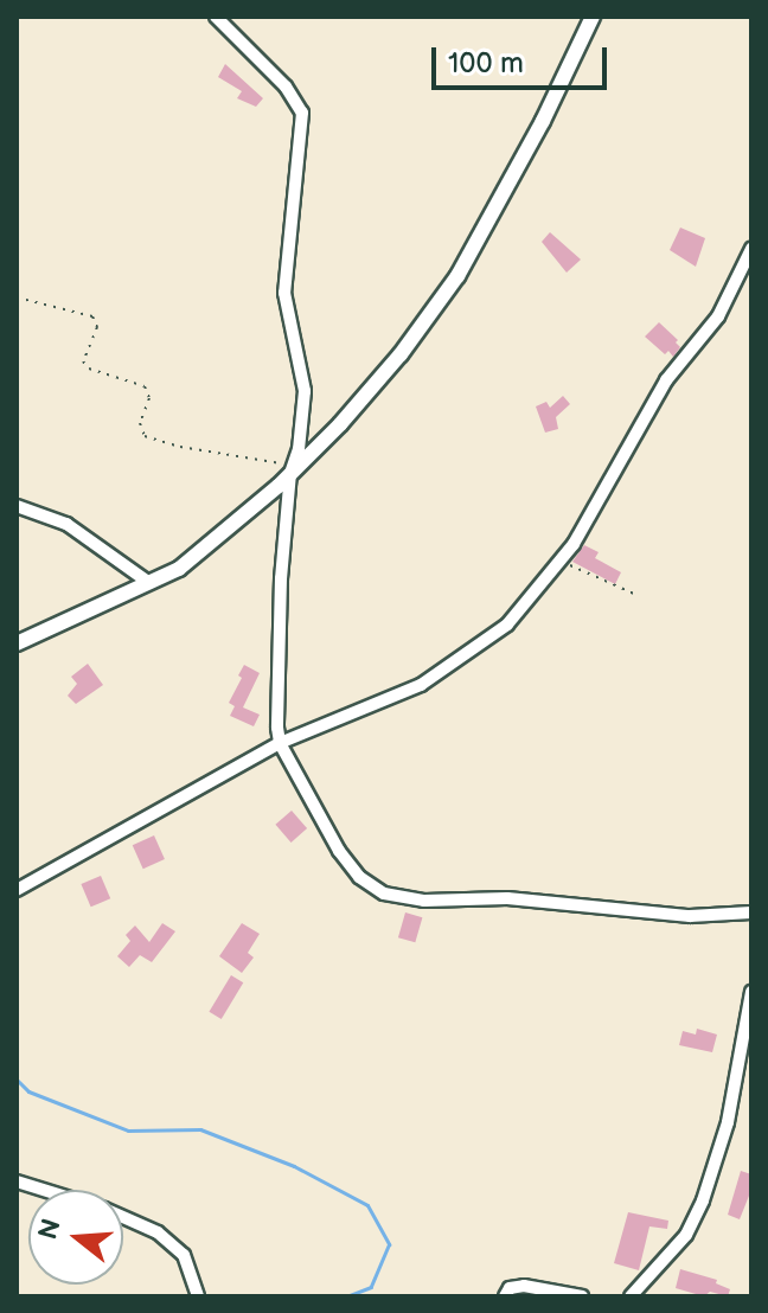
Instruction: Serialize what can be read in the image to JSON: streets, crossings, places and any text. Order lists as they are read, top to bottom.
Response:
{
  "scale_bar": "100 m",
  "north": "left"
}
